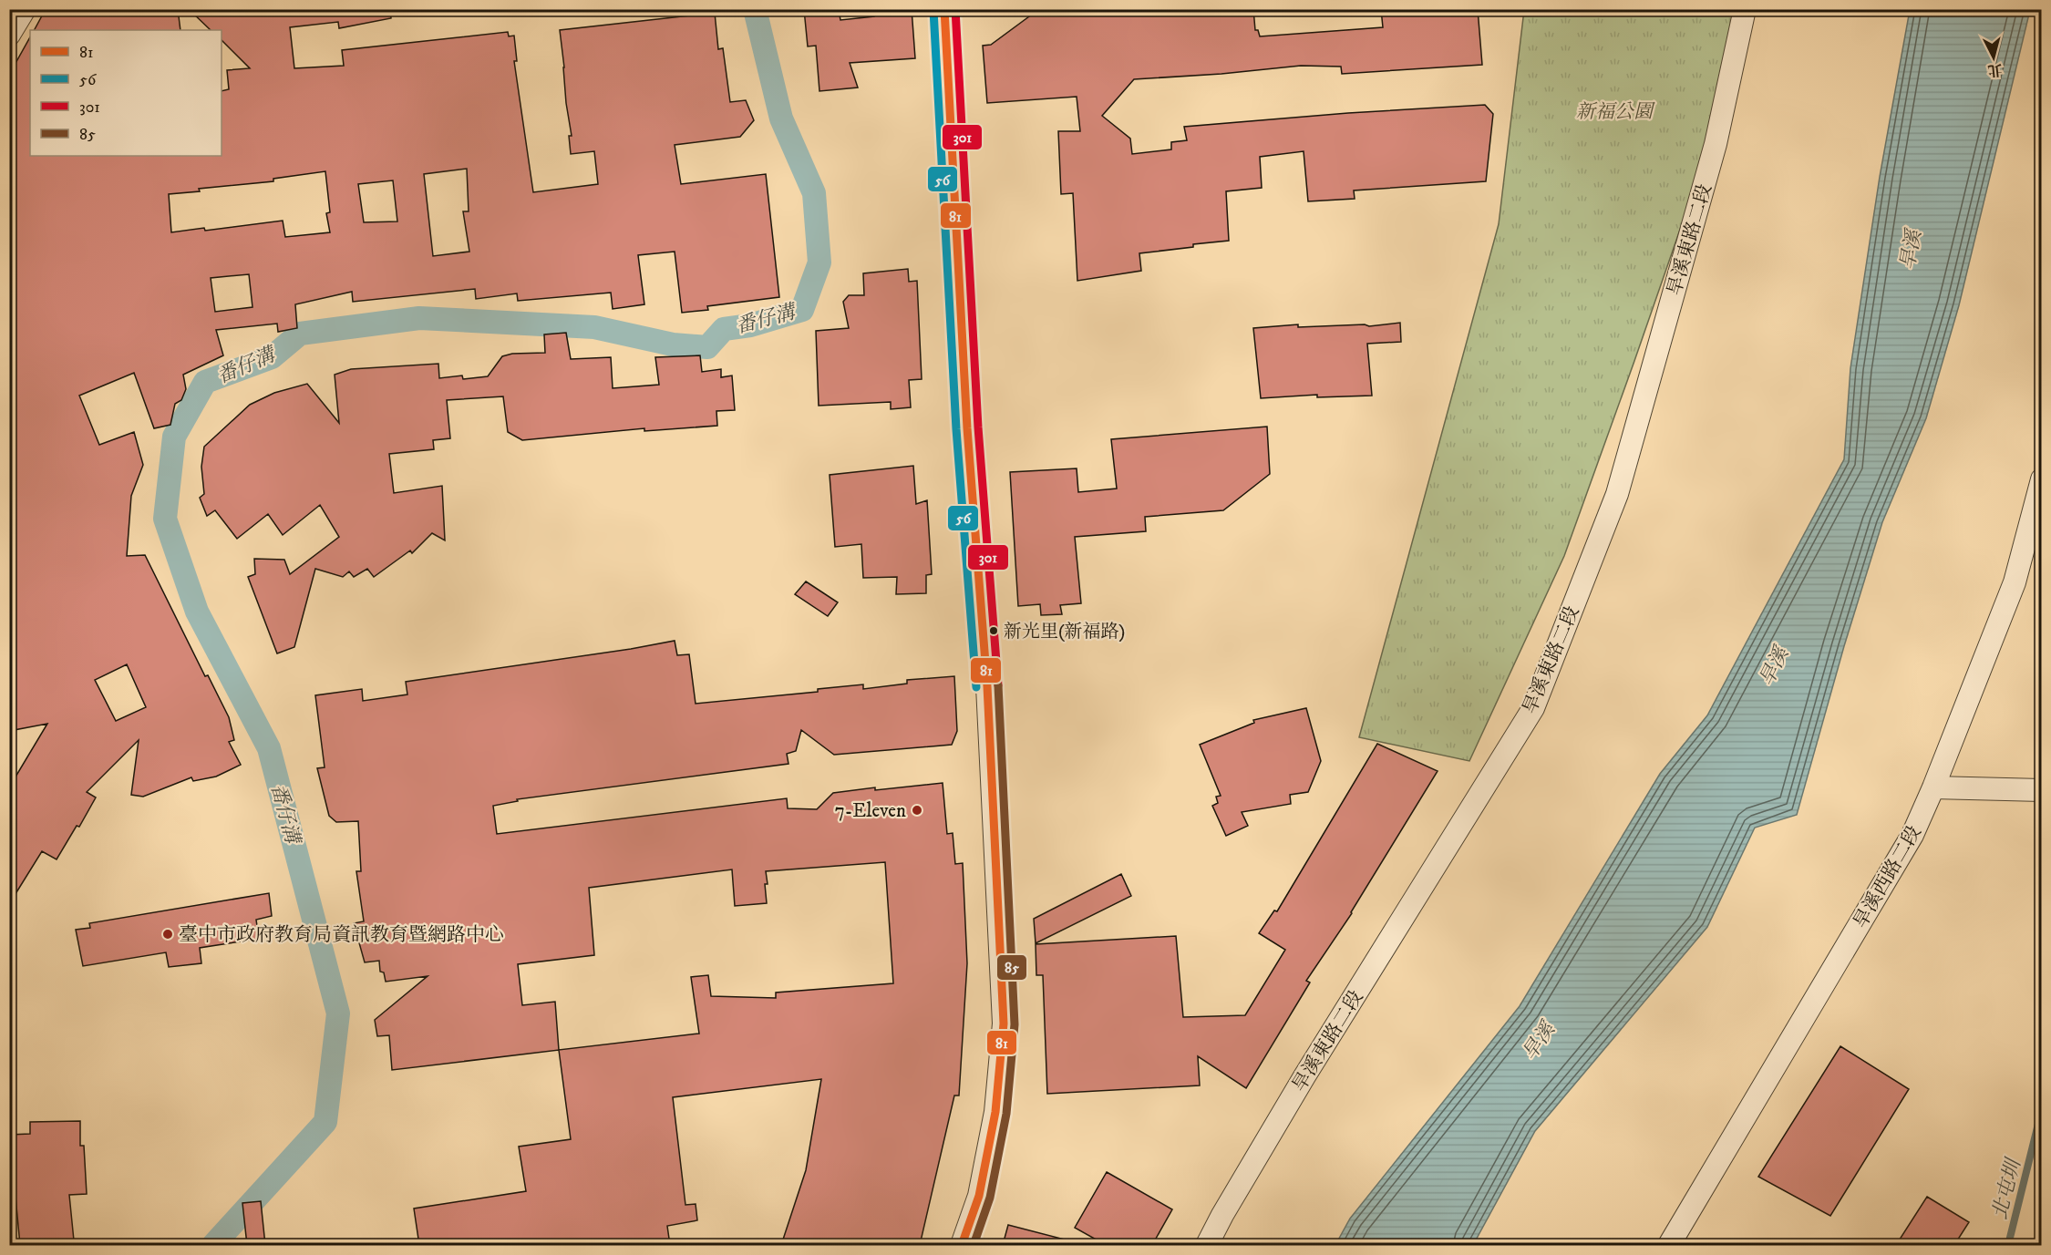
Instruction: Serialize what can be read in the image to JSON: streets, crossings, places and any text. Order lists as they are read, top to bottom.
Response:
{
  "streets": {
    "street": ["旱溪東路二段", "旱溪西路二段"]
  },
  "water": ["旱溪", "番仔溝", "北屯圳"],
  "parks": ["新福公園"],
  "places": ["新光里(新福路)", "7-Eleven", "臺中市政府教育局資訊教育暨網路中心"],
  "lines": [
    "transit line 81",
    "transit line 301",
    "transit line 56",
    "transit line 85"
  ],
  "legend": [
    "81",
    "56",
    "301",
    "85"
  ],
  "north": "bottom"
}
